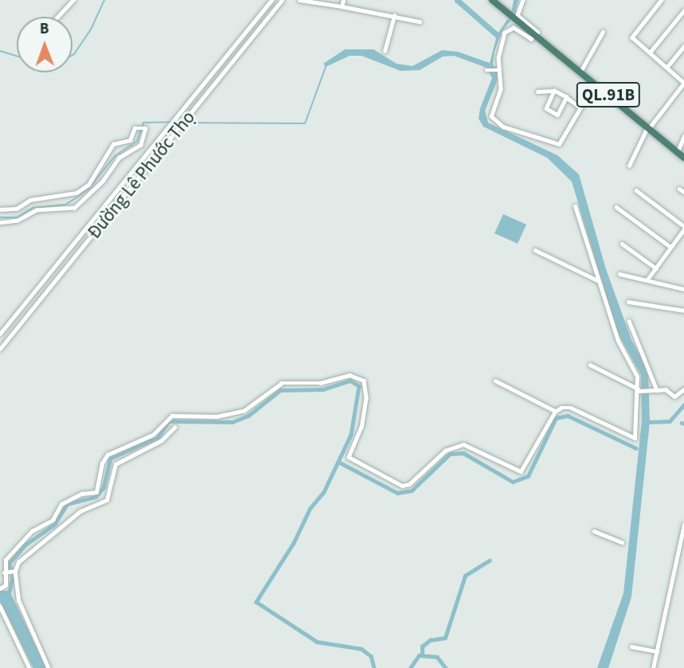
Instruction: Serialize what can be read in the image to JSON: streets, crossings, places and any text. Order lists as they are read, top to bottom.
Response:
{
  "streets": {
    "highway": ["QL.91B"],
    "street": ["Đường Lê Phước Thọ"]
  },
  "north": "top"
}
